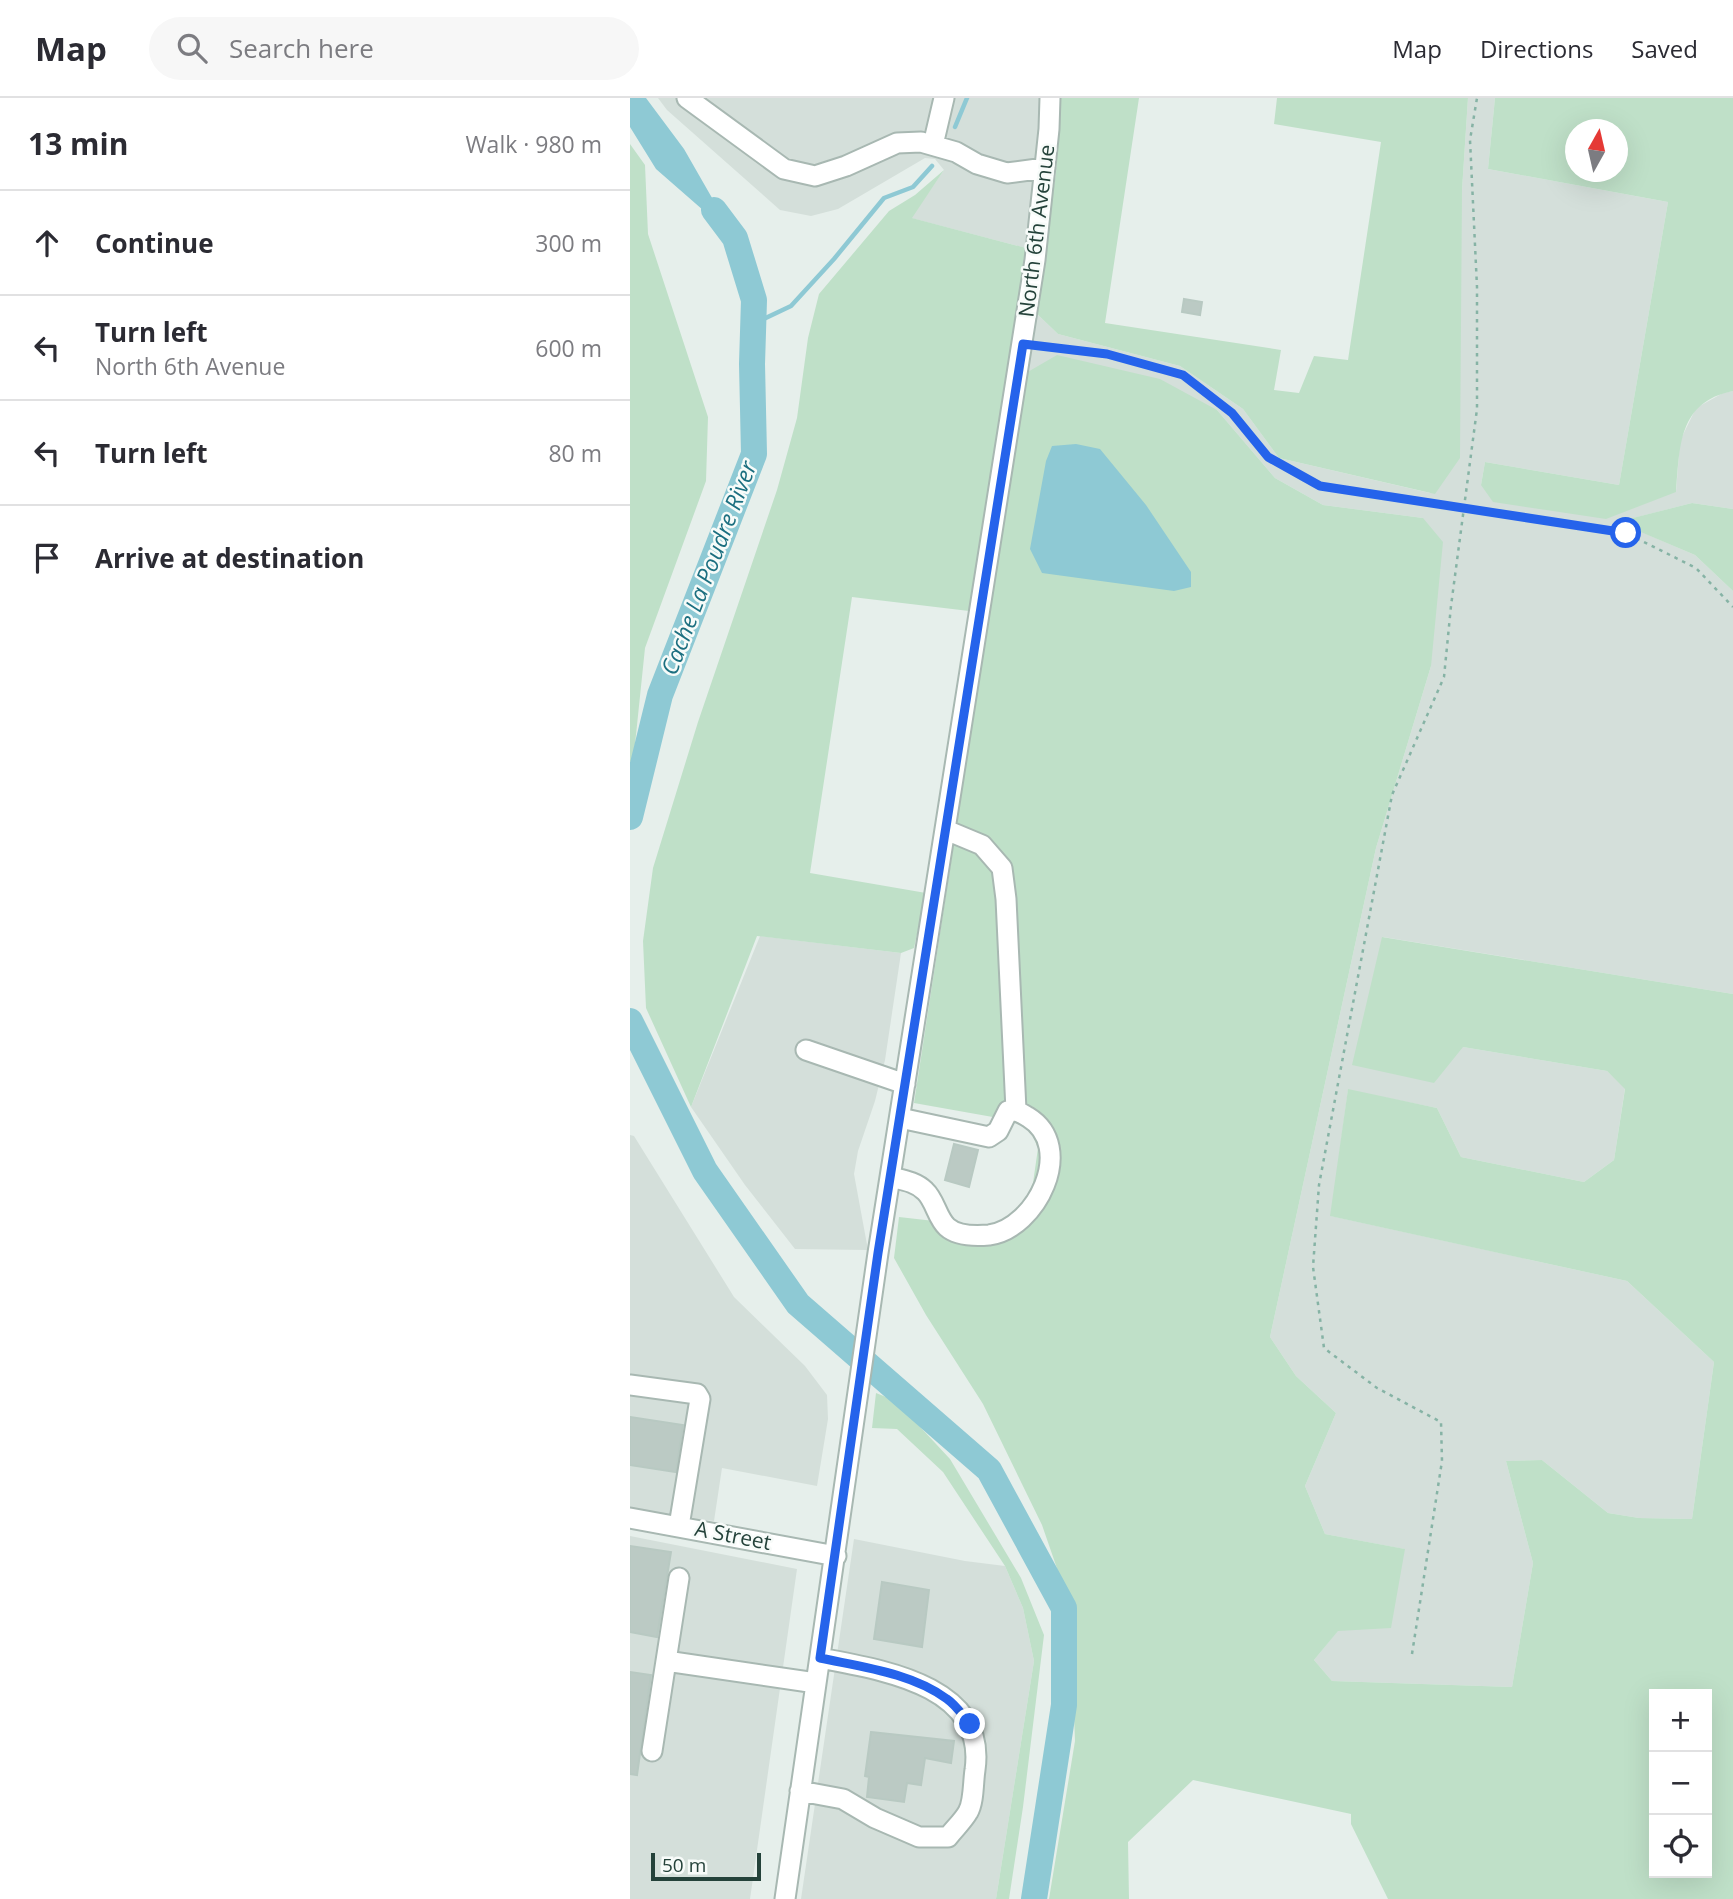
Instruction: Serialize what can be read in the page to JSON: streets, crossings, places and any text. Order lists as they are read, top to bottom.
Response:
{
  "streets": {
    "street": ["North 6th Avenue", "A Street"]
  },
  "crossings": [
    ["North 6th Avenue", "A Street"]
  ],
  "water": ["Cache La Poudre River"],
  "scale_bar": "50 m",
  "north": "top",
  "page": {
    "header": "Map",
    "search": "Search here",
    "nav": ["Map", "Directions", "Saved"],
    "heading": ["13 min", "Walk · 980 m"],
    "list": [
      ["Continue", "300 m"],
      ["Turn left", "North 6th Avenue", "600 m"],
      ["Turn left", "80 m"],
      "Arrive at destination"
    ],
    "map_buttons": ["+", "−"],
    "scale": "50 m"
  }
}
